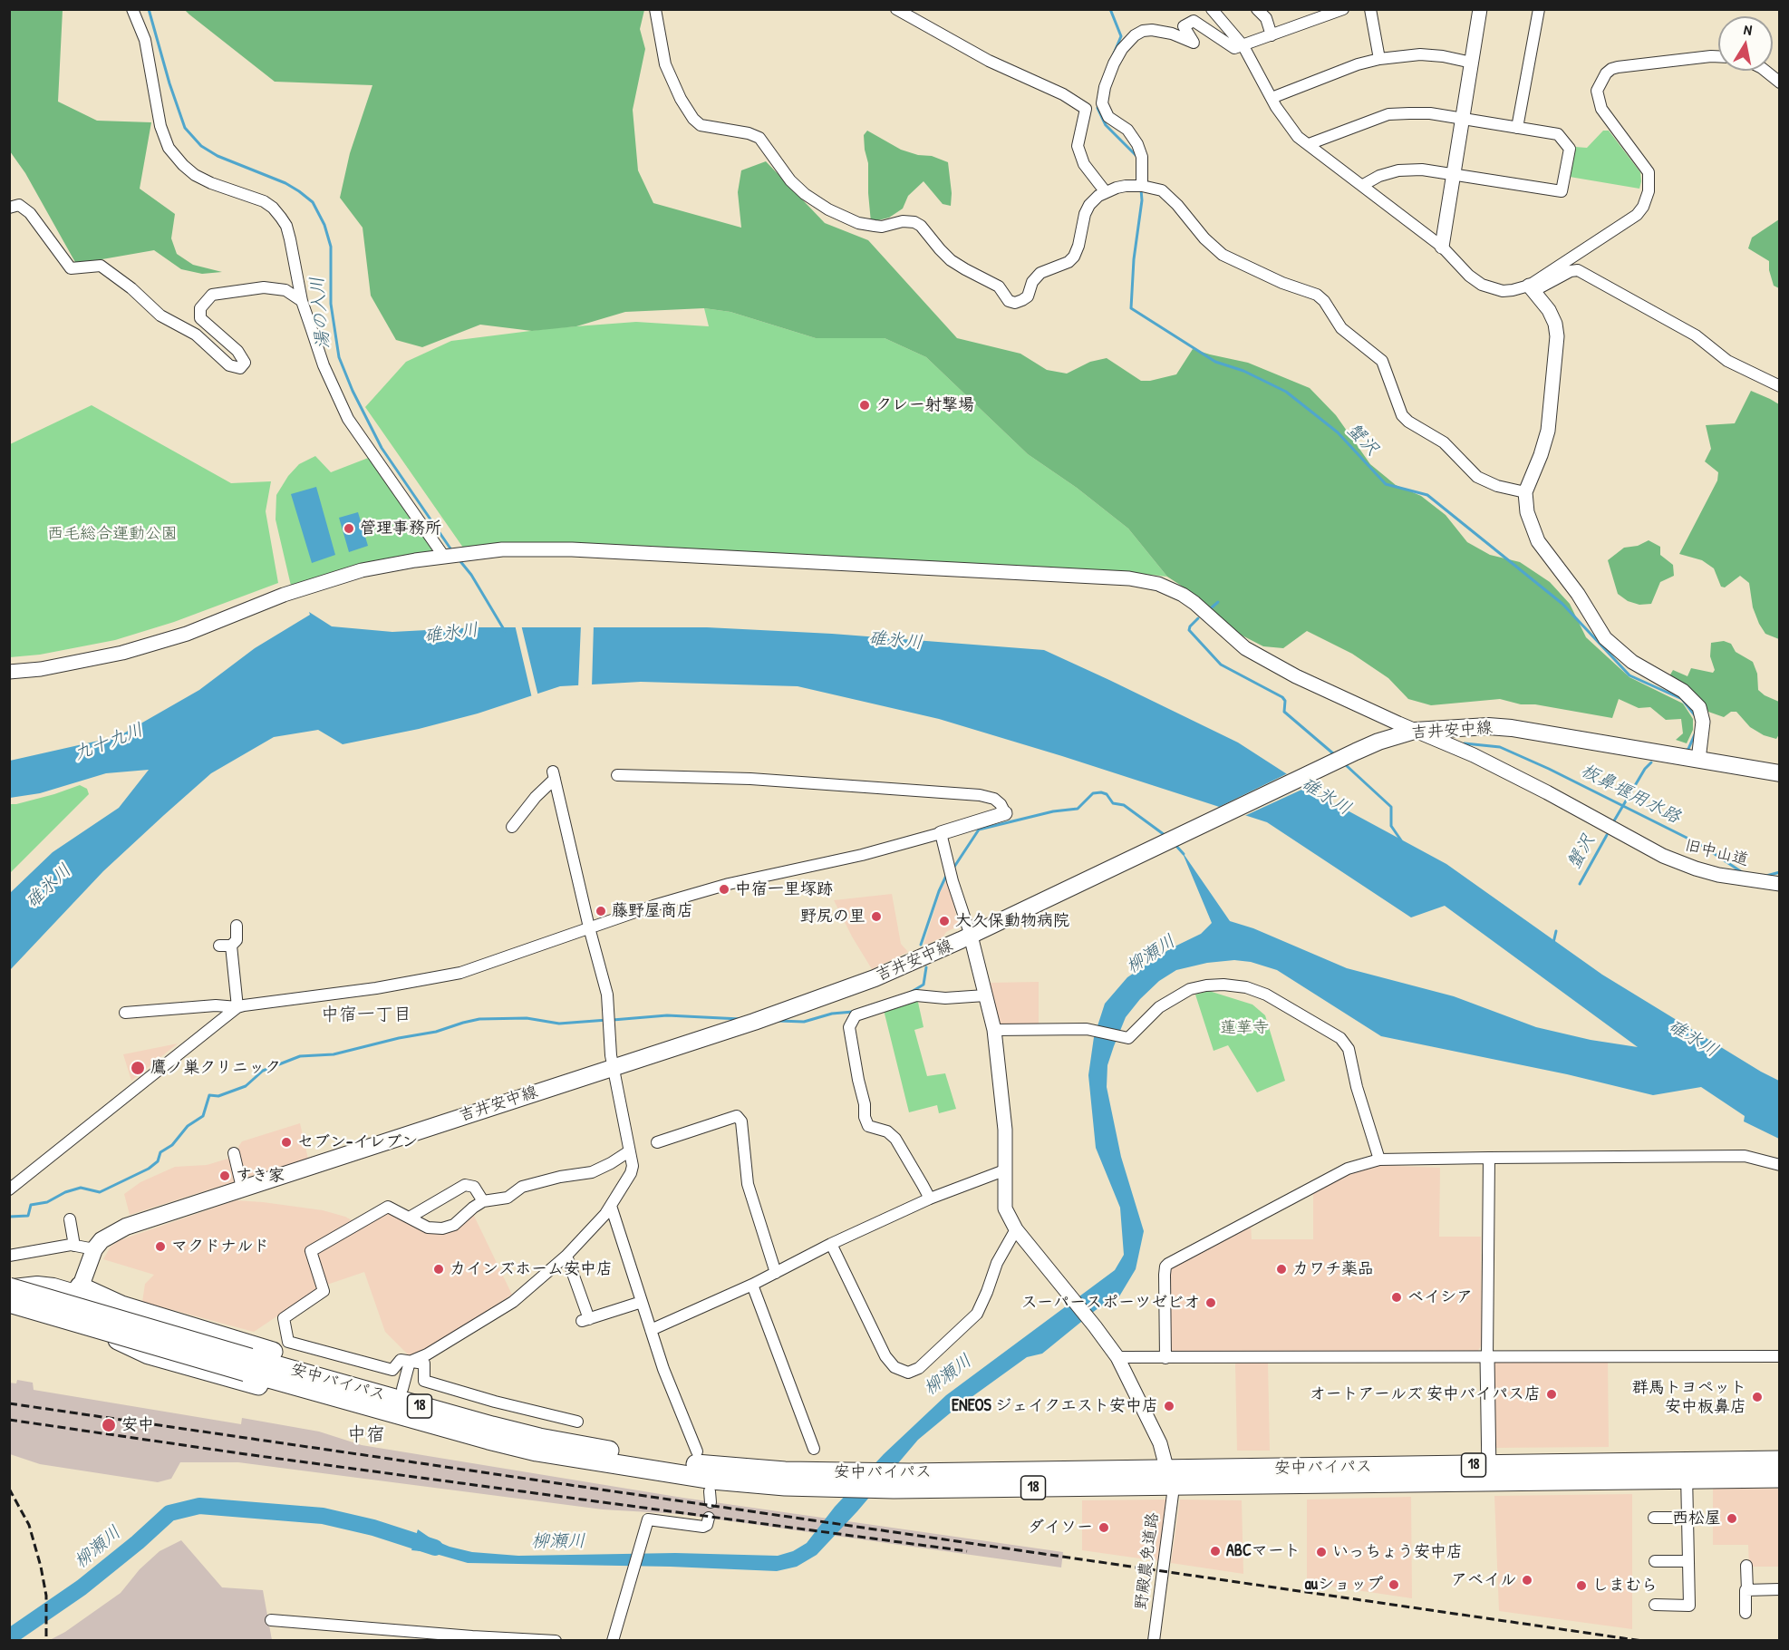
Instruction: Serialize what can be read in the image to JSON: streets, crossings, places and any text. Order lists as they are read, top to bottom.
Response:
{
  "streets": {
    "highway": ["安中バイパス", "18"],
    "main road": ["吉井安中線"],
    "street": ["旧中山道", "野殿農免道路"]
  },
  "crossings": [
    ["吉井安中線", "旧中山道"],
    ["安中バイパス", "野殿農免道路"]
  ],
  "districts": ["中宿一丁目", "中宿"],
  "water": [
    "湯の入川",
    "蟹沢",
    "碓氷川",
    "九十九川",
    "板鼻堰用水路",
    "柳瀬川"
  ],
  "parks": ["西毛総合運動公園", "蓮華寺"],
  "places": [
    "クレー射撃場",
    "管理事務所",
    "中宿一里塚跡",
    "藤野屋商店",
    "野尻の里",
    "大久保動物病院",
    "鷹ノ巣クリニック",
    "セブン-イレブン",
    "すき家",
    "マクドナルド",
    "カインズホーム安中店",
    "カワチ薬品",
    "ベイシア",
    "スーパースポーツゼビオ",
    "オートアールズ 安中バイパス店",
    "群馬トヨペット 安中板鼻店",
    "ENEOS ジェイクエスト安中店",
    "安中",
    "西松屋",
    "ダイソー",
    "ABCマート",
    "いっちょう安中店",
    "アベイル",
    "auショップ",
    "しまむら"
  ],
  "north": "top"
}
